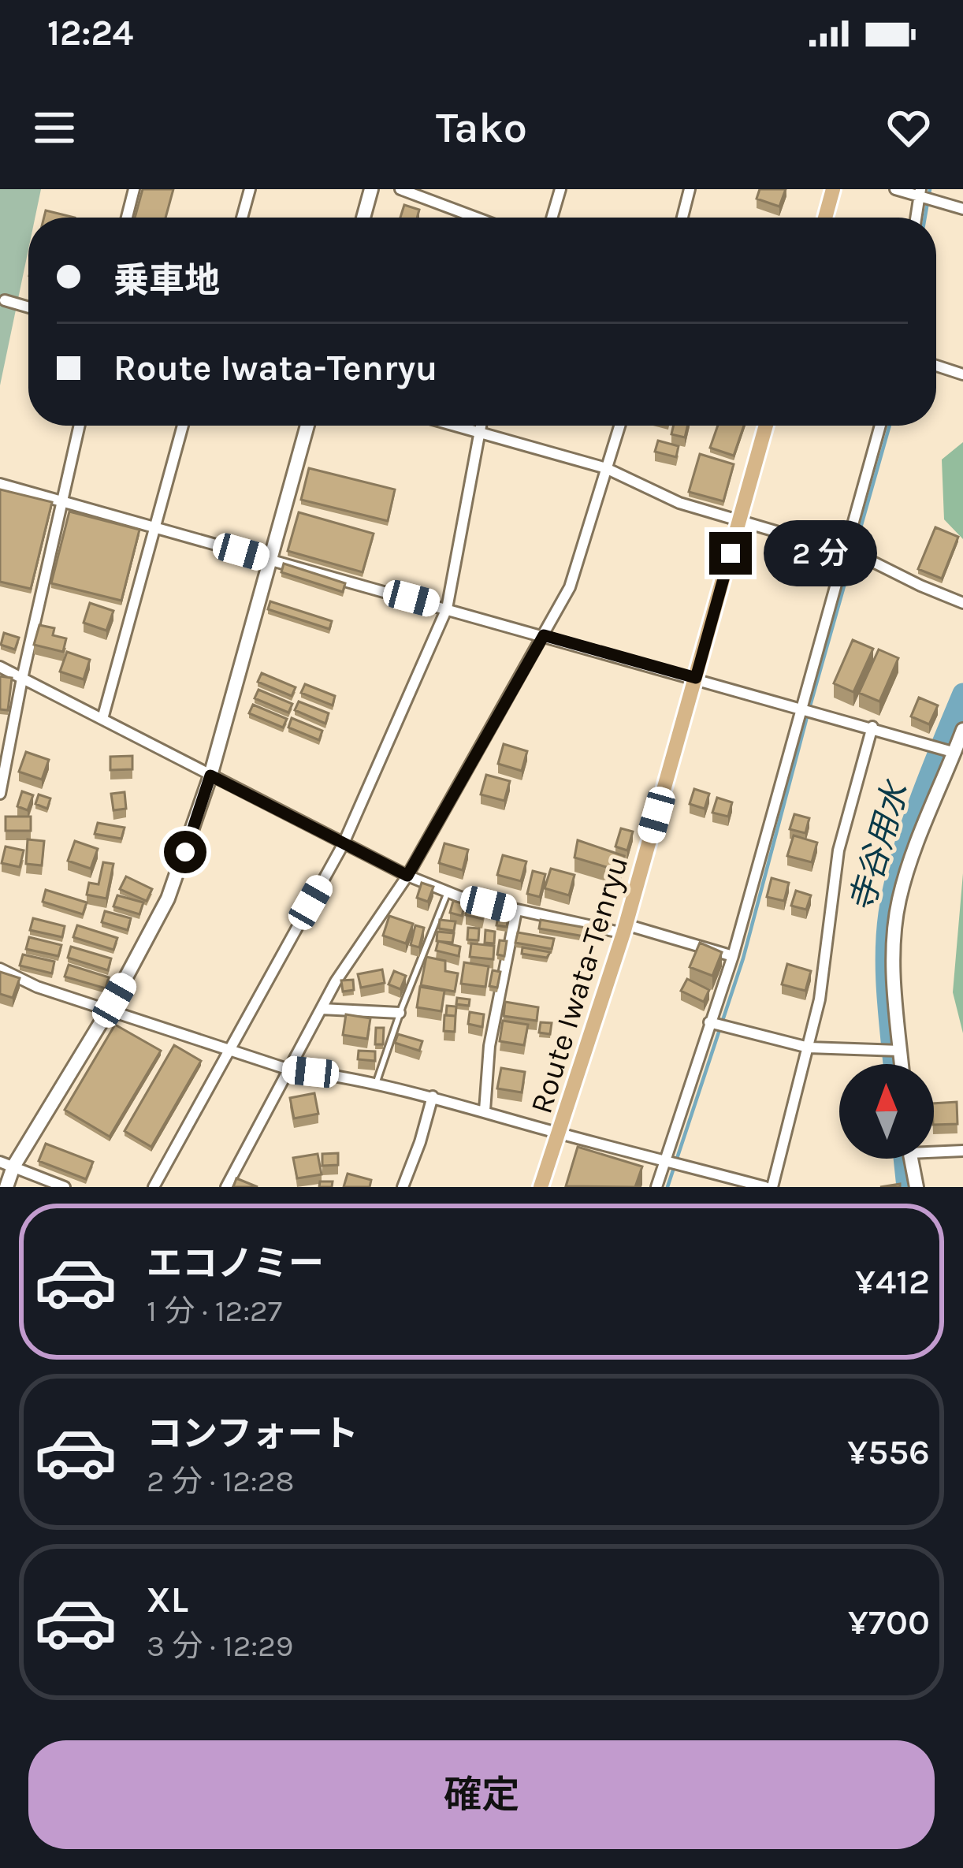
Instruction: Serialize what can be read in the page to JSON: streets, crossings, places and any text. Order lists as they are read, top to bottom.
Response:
{
  "streets": {
    "main road": ["Route Iwata-Tenryu"]
  },
  "water": ["寺谷用水"],
  "north": "top",
  "page": {
    "status": "12:24",
    "header": "Tako",
    "banner": ["乗車地", "Route Iwata-Tenryu"],
    "bubble": "2 分",
    "list": [
      {
        "name": "エコノミー",
        "note": "1 分 · 12:27",
        "value": "¥412"
      },
      {
        "name": "コンフォート",
        "note": "2 分 · 12:28",
        "value": "¥556"
      },
      {
        "name": "XL",
        "note": "3 分 · 12:29",
        "value": "¥700"
      }
    ],
    "buttons": "確定"
  }
}
